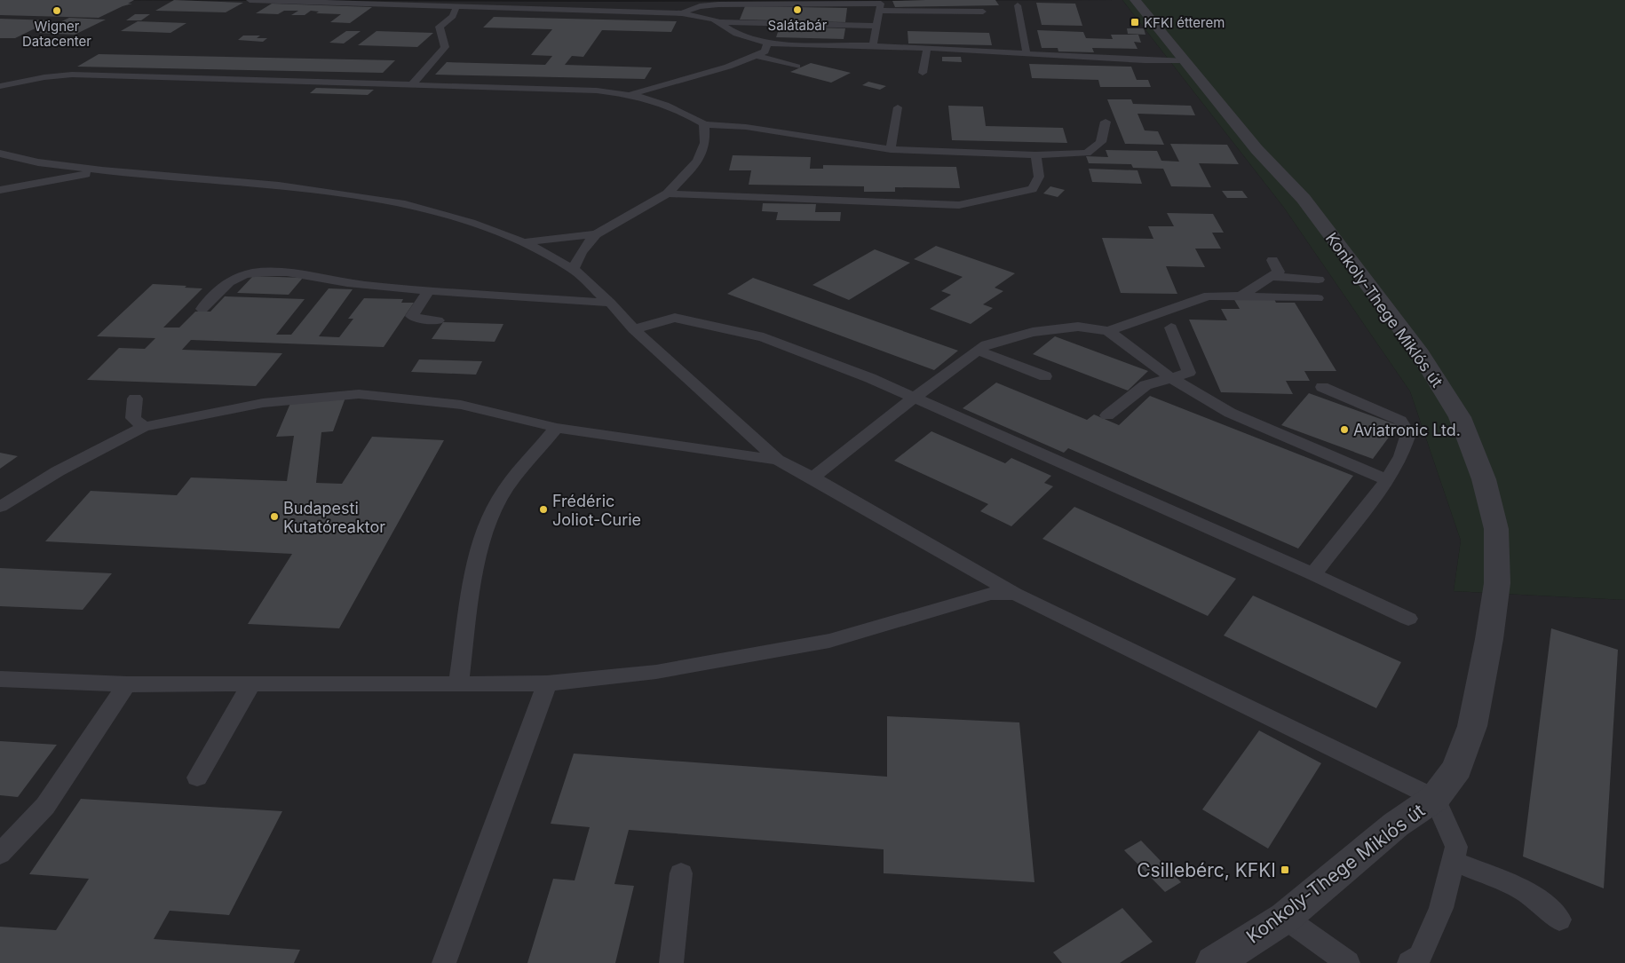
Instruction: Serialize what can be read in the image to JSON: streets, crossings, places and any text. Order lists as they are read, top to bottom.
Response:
{
  "streets": {
    "street": ["Konkoly-Thege Miklós út"]
  },
  "places": {
    "other": [
      "Salátabár",
      "Wigner Datacenter",
      "Aviatronic Ltd.",
      "Frédéric Joliot-Curie",
      "Budapesti Kutatóreaktor"
    ],
    "transit": ["KFKI étterem", "Csillebérc, KFKI"]
  }
}
